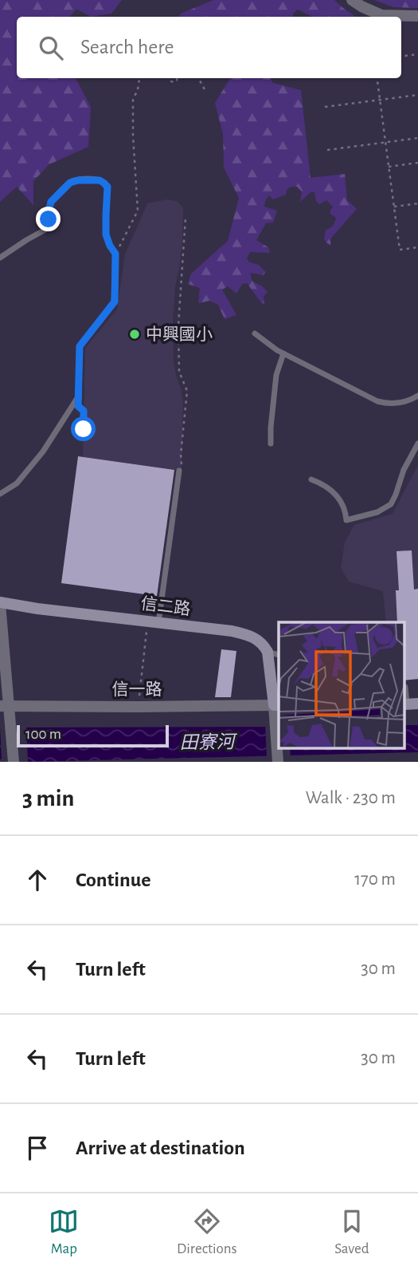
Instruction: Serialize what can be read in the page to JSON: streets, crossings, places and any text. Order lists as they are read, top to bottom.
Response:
{
  "streets": {
    "main road": ["信二路"],
    "street": ["信一路"]
  },
  "water": ["田寮河"],
  "places": ["中興國小"],
  "scale_bar": "100 m",
  "page": {
    "search": "Search here",
    "scale": "100 m",
    "heading": ["3 min", "Walk · 230 m"],
    "list": [
      ["Continue", "170 m"],
      ["Turn left", "30 m"],
      ["Turn left", "30 m"],
      "Arrive at destination"
    ],
    "nav": ["Map", "Directions", "Saved"]
  }
}
